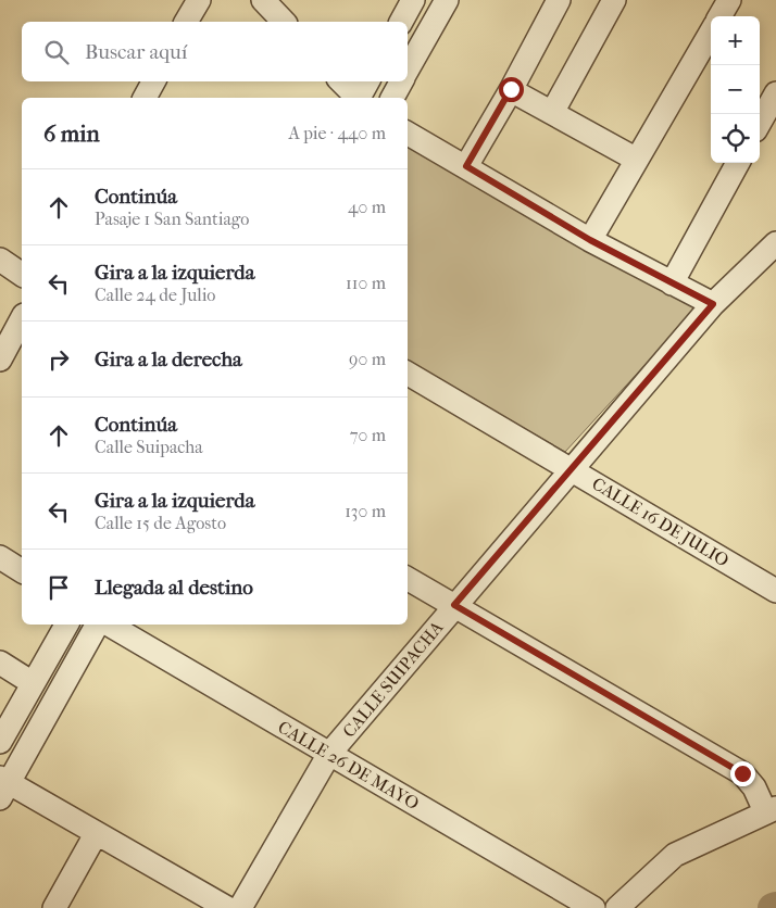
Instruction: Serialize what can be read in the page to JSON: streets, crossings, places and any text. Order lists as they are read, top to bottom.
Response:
{
  "streets": {
    "street": ["CALLE 16 DE JULIO", "CALLE SUIPACHA", "CALLE 26 DE MAYO"]
  },
  "crossings": [
    ["CALLE 16 DE JULIO", "CALLE SUIPACHA"],
    ["CALLE SUIPACHA", "CALLE 26 DE MAYO"]
  ],
  "page": {
    "map_buttons": ["+", "−"],
    "search": "Buscar aquí",
    "heading": ["6 min", "A pie · 440 m"],
    "list": [
      ["Continúa", "Pasaje 1 San Santiago", "40 m"],
      ["Gira a la izquierda", "Calle 24 de Julio", "110 m"],
      ["Gira a la derecha", "90 m"],
      ["Continúa", "Calle Suipacha", "70 m"],
      ["Gira a la izquierda", "Calle 15 de Agosto", "130 m"],
      "Llegada al destino"
    ]
  }
}
